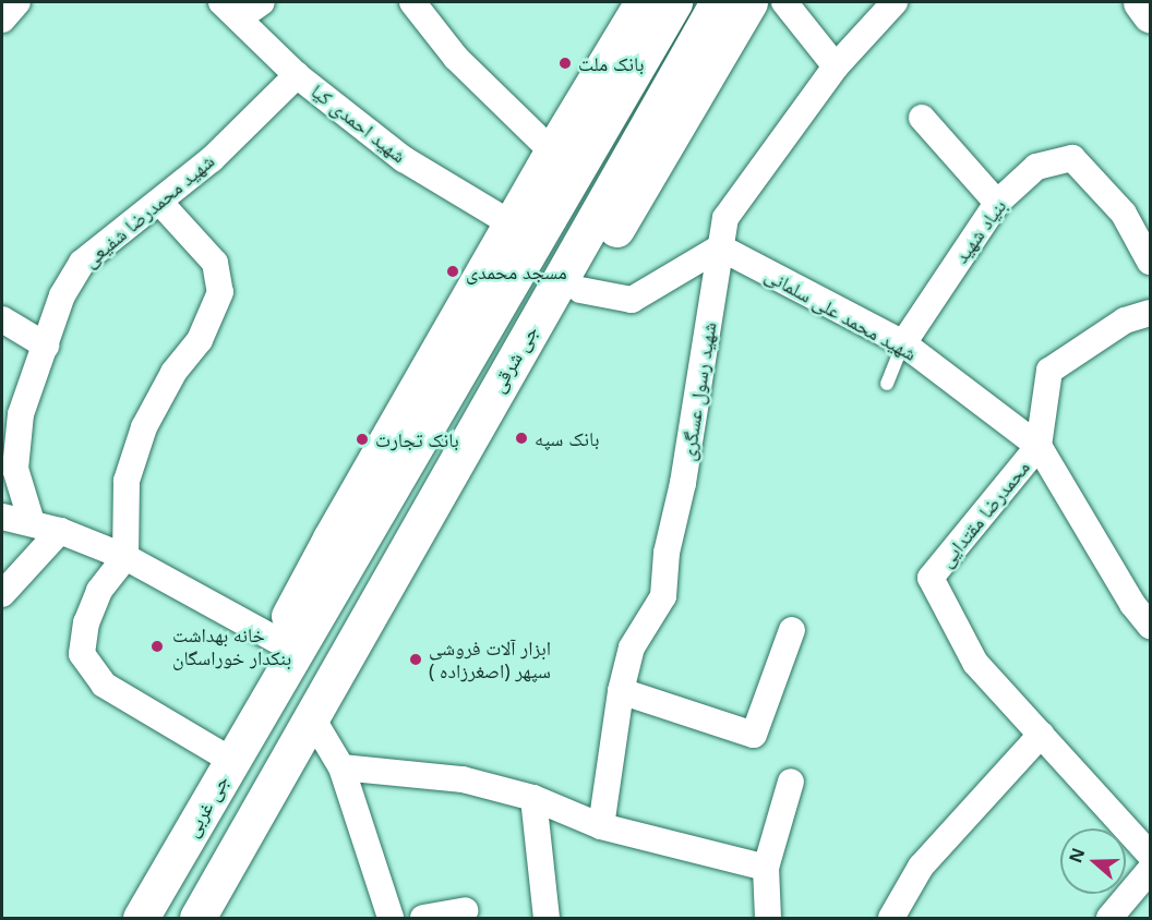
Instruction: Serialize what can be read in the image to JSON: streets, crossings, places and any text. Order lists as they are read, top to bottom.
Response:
{
  "streets": {
    "main road": ["جی شرقی", "جی غربی"],
    "street": [
      "شهید احمدی کیا",
      "شهید محمدرضا شفیعی",
      "بنیاد شهید",
      "شهید محمد علی سلمانی",
      "شهید رسول عسگری",
      "محمدرضا مقتدایی"
    ]
  },
  "crossings": [
    ["شهید احمدی کیا", "شهید محمدرضا شفیعی"],
    ["بنیاد شهید", "شهید محمد علی سلمانی"],
    ["شهید محمد علی سلمانی", "شهید رسول عسگری"],
    ["شهید محمد علی سلمانی", "محمدرضا مقتدایی"]
  ],
  "places": [
    "بانک ملت",
    "مسجد محمدی",
    "بانک سپه",
    "بانک تجارت",
    "خانه بهداشت بنکدار خوراسگان",
    "ابزار آلات فروشی سپهر (اصغرزاده )"
  ],
  "north": "left"
}
